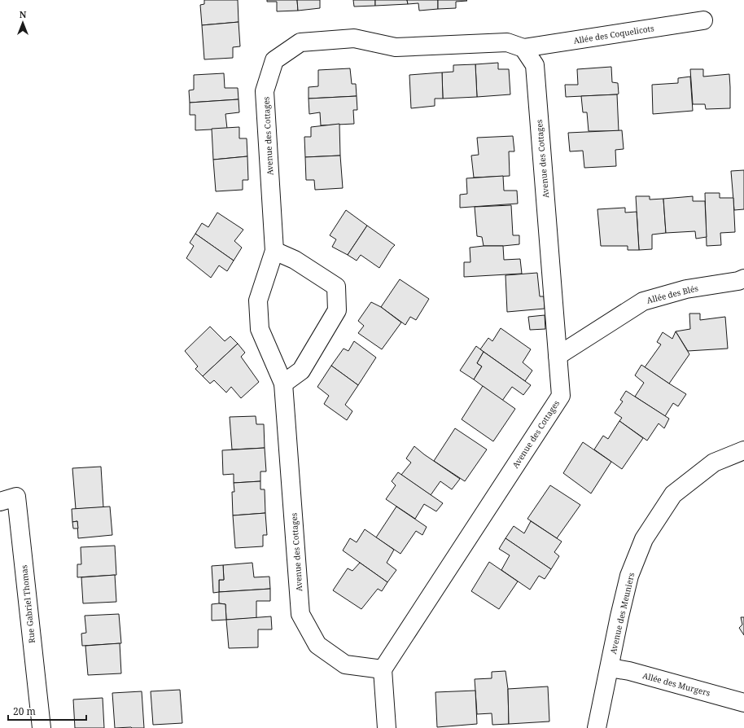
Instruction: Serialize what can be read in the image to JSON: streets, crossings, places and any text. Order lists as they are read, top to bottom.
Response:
{
  "streets": {
    "street": [
      "Allée des Coquelicots",
      "Avenue des Cottages",
      "Allée des Blés",
      "Rue Gabriel Thomas",
      "Avenue des Meuniers",
      "Allée des Murgers"
    ]
  },
  "crossings": [
    ["Allée des Coquelicots", "Avenue des Cottages"],
    ["Avenue des Cottages", "Allée des Blés"],
    ["Avenue des Meuniers", "Allée des Murgers"]
  ],
  "scale_bar": "20 m",
  "north": "top"
}
